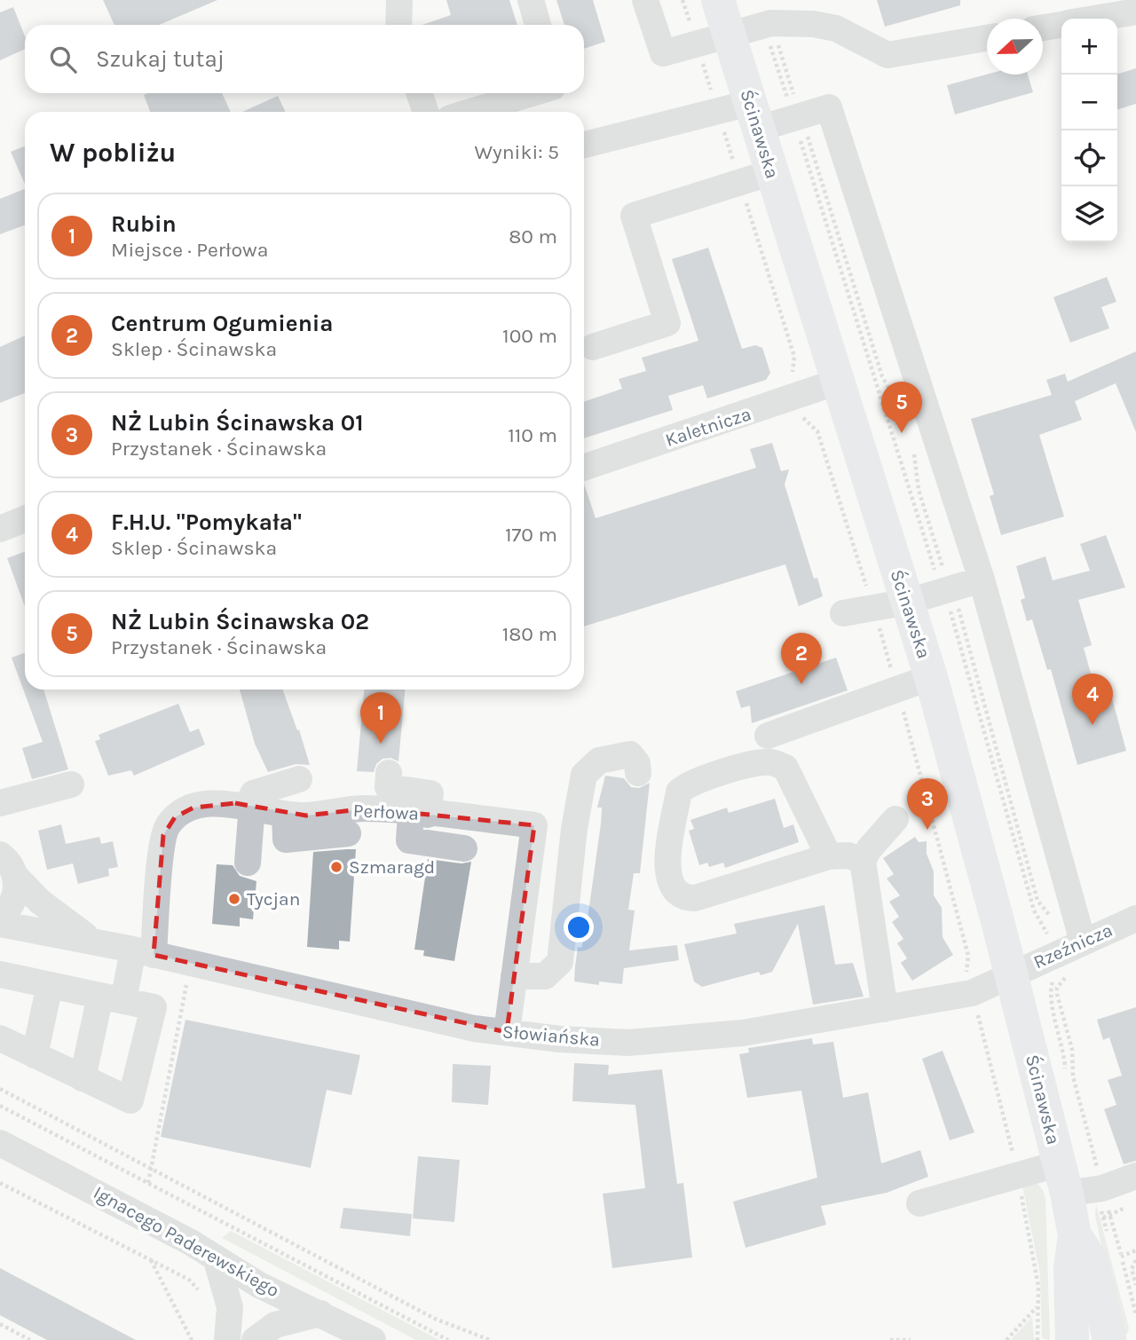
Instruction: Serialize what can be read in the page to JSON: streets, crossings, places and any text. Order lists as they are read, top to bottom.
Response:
{
  "streets": {
    "main road": ["Ścinawska"],
    "street": [
      "Kaletnicza",
      "Perłowa",
      "Rzeźnicza",
      "Słowiańska",
      "Ignacego Paderewskiego"
    ]
  },
  "crossings": [
    ["Ścinawska", "Kaletnicza"],
    ["Ścinawska", "Rzeźnicza"],
    ["Ścinawska", "Słowiańska"],
    ["Perłowa", "Słowiańska"],
    ["Rzeźnicza", "Słowiańska"]
  ],
  "places": ["Szmaragd", "Tycjan"],
  "north": "left",
  "page": {
    "map_buttons": ["+", "−"],
    "search": "Szukaj tutaj",
    "heading": ["W pobliżu", "Wyniki: 5"],
    "list": [
      {
        "mark": "1",
        "name": "Rubin",
        "note": "Miejsce · Perłowa",
        "value": "80 m"
      },
      {
        "mark": "2",
        "name": "Centrum Ogumienia",
        "note": "Sklep · Ścinawska",
        "value": "100 m"
      },
      {
        "mark": "3",
        "name": "NŻ Lubin Ścinawska 01",
        "note": "Przystanek · Ścinawska",
        "value": "110 m"
      },
      {
        "mark": "4",
        "name": "F.H.U. \"Pomykała\"",
        "note": "Sklep · Ścinawska",
        "value": "170 m"
      },
      {
        "mark": "5",
        "name": "NŻ Lubin Ścinawska 02",
        "note": "Przystanek · Ścinawska",
        "value": "180 m"
      }
    ],
    "pins": [
      "5",
      "2",
      "4",
      "1",
      "3"
    ]
  }
}
